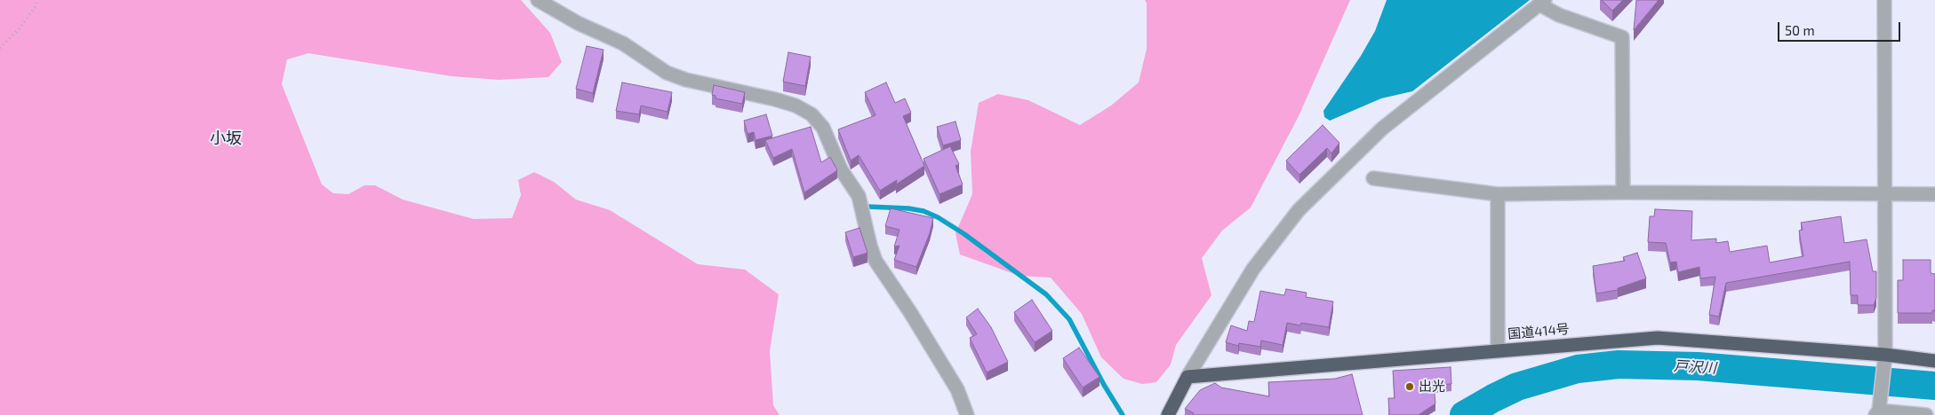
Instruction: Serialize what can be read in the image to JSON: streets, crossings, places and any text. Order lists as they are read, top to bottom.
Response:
{
  "streets": {
    "highway": ["国道414号"]
  },
  "districts": ["小坂"],
  "water": ["戸沢川"],
  "places": ["出光"],
  "scale_bar": "50 m"
}
